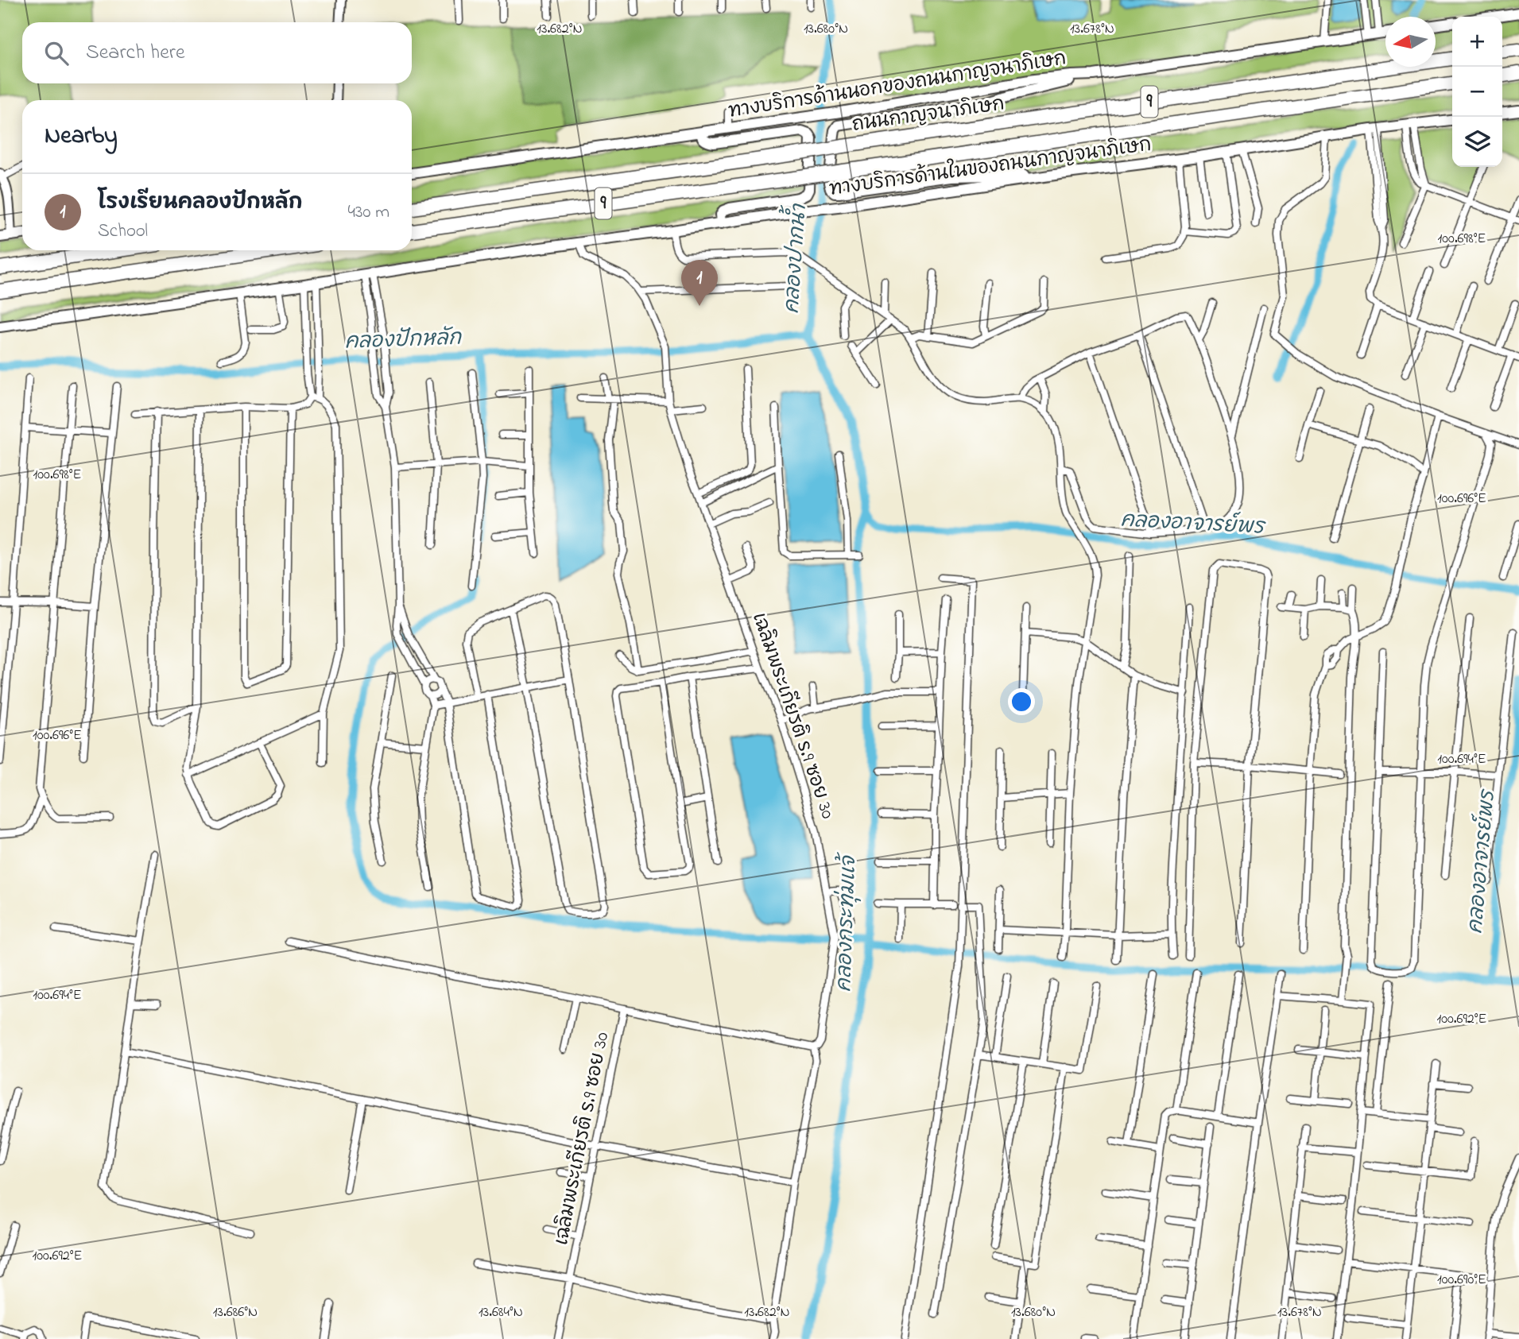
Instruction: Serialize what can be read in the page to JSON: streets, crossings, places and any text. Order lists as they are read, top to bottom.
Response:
{
  "streets": {
    "highway": ["9", "ถนนกาญจนาภิเษก"],
    "main road": ["ทางบริการด้านนอกของถนนกาญจนาภิเษก", "ทางบริการด้านในของถนนกาญจนาภิเษก"],
    "street": ["เฉลิมพระเกียรติ ร.9 ซอย 30"]
  },
  "crossings": [
    ["ทางบริการด้านในของถนนกาญจนาภิเษก", "เฉลิมพระเกียรติ ร.9 ซอย 30"]
  ],
  "water": [
    "คลองปากน้ำ",
    "คลองปักหลัก",
    "คลองอาจารย์พร",
    "คลองกระทุ่มแจ้"
  ],
  "north": "left",
  "page": {
    "map_buttons": ["+", "−"],
    "search": "Search here",
    "heading": "Nearby",
    "list": [
      {
        "mark": "1",
        "name": "โรงเรียนคลองปักหลัก",
        "note": "School",
        "value": "430 m"
      }
    ],
    "pins": "1"
  },
  "coordinates": [
    "13.682°N",
    "13.680°N",
    "13.678°N",
    "100.698°E",
    "100.696°E",
    "100.694°E",
    "100.692°E",
    "100.690°E",
    "13.686°N",
    "13.684°N"
  ]
}
